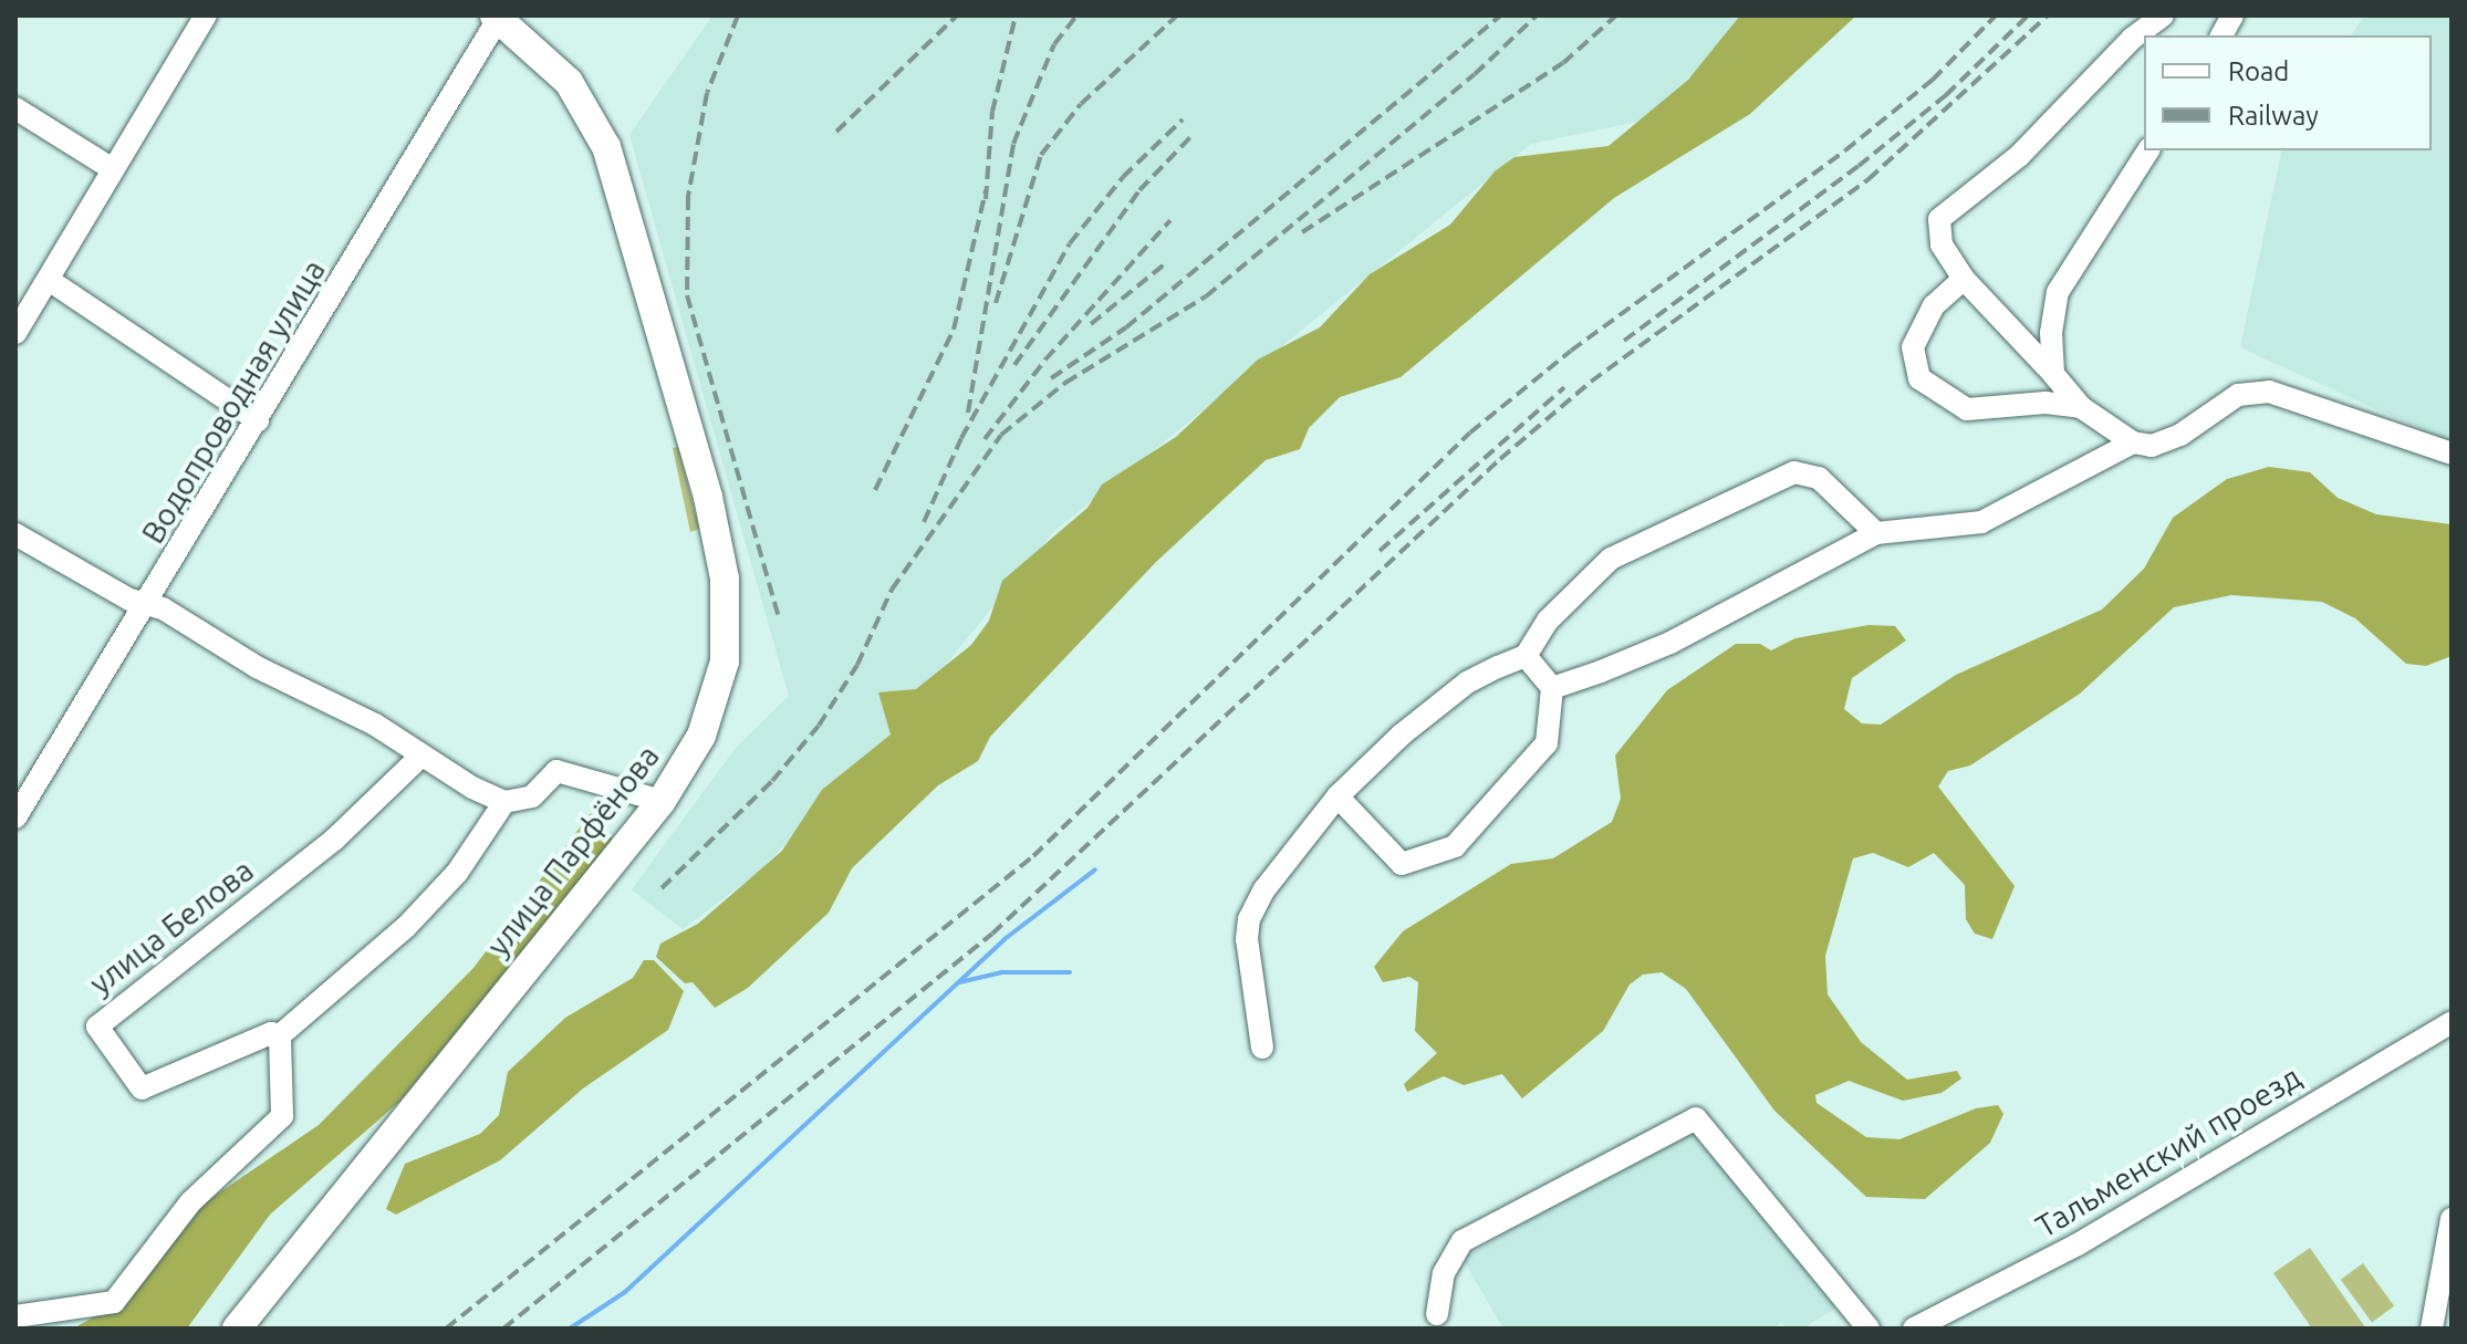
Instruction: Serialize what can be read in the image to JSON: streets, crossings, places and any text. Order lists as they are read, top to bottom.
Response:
{
  "streets": {
    "main road": ["улица Парфёнова"],
    "street": ["Водопроводная улица", "улица Белова", "Тальменский проезд"]
  },
  "crossings": [
    ["Водопроводная улица", "улица Парфёнова"]
  ],
  "legend": ["Road", "Railway"]
}
